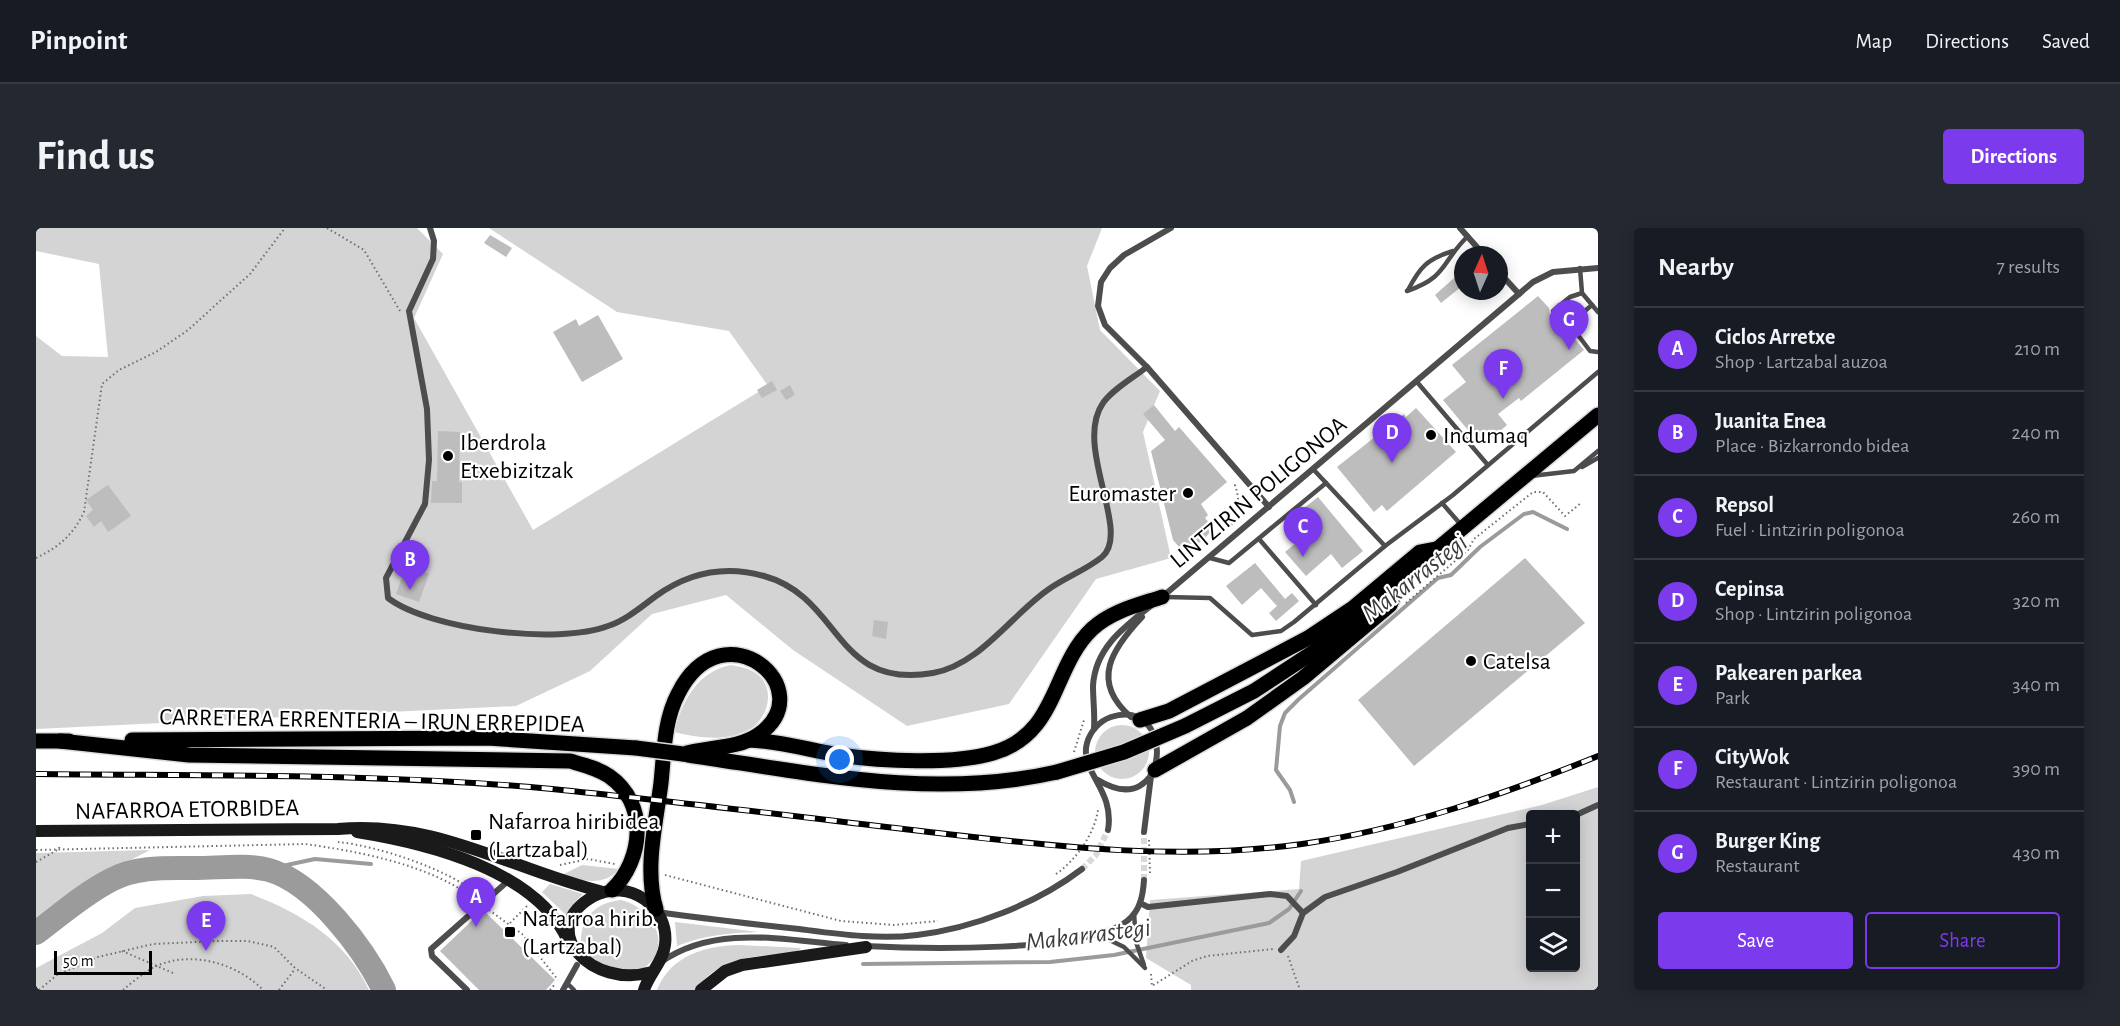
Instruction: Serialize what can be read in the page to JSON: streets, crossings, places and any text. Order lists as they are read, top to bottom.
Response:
{
  "streets": {
    "main road": ["CARRETERA ERRENTERIA – IRUN ERREPIDEA", "NAFARROA ETORBIDEA"],
    "street": ["LINTZIRIN POLIGONOA"]
  },
  "water": ["Makarrastegi"],
  "places": {
    "other": [
      "Indumaq",
      "Iberdrola Etxebizitzak",
      "Euromaster",
      "Catelsa"
    ],
    "transit": ["Nafarroa hiribidea (Lartzabal)", "Nafarroa hirib. (Lartzabal)"]
  },
  "scale_bar": "50 m",
  "north": "top",
  "page": {
    "header": "Pinpoint",
    "nav": ["Map", "Directions", "Saved"],
    "buttons": [
      "Directions",
      ["Save", "Share"]
    ],
    "title": "Find us",
    "heading": ["Nearby", "7 results"],
    "pins": [
      "G",
      "F",
      "D",
      "C",
      "B",
      "A",
      "E"
    ],
    "list": [
      {
        "mark": "A",
        "name": "Ciclos Arretxe",
        "note": "Shop · Lartzabal auzoa",
        "value": "210 m"
      },
      {
        "mark": "B",
        "name": "Juanita Enea",
        "note": "Place · Bizkarrondo bidea",
        "value": "240 m"
      },
      {
        "mark": "C",
        "name": "Repsol",
        "note": "Fuel · Lintzirin poligonoa",
        "value": "260 m"
      },
      {
        "mark": "D",
        "name": "Cepinsa",
        "note": "Shop · Lintzirin poligonoa",
        "value": "320 m"
      },
      {
        "mark": "E",
        "name": "Pakearen parkea",
        "note": "Park",
        "value": "340 m"
      },
      {
        "mark": "F",
        "name": "CityWok",
        "note": "Restaurant · Lintzirin poligonoa",
        "value": "390 m"
      },
      {
        "mark": "G",
        "name": "Burger King",
        "note": "Restaurant",
        "value": "430 m"
      }
    ],
    "map_buttons": ["+", "−"],
    "scale": "50 m"
  }
}
